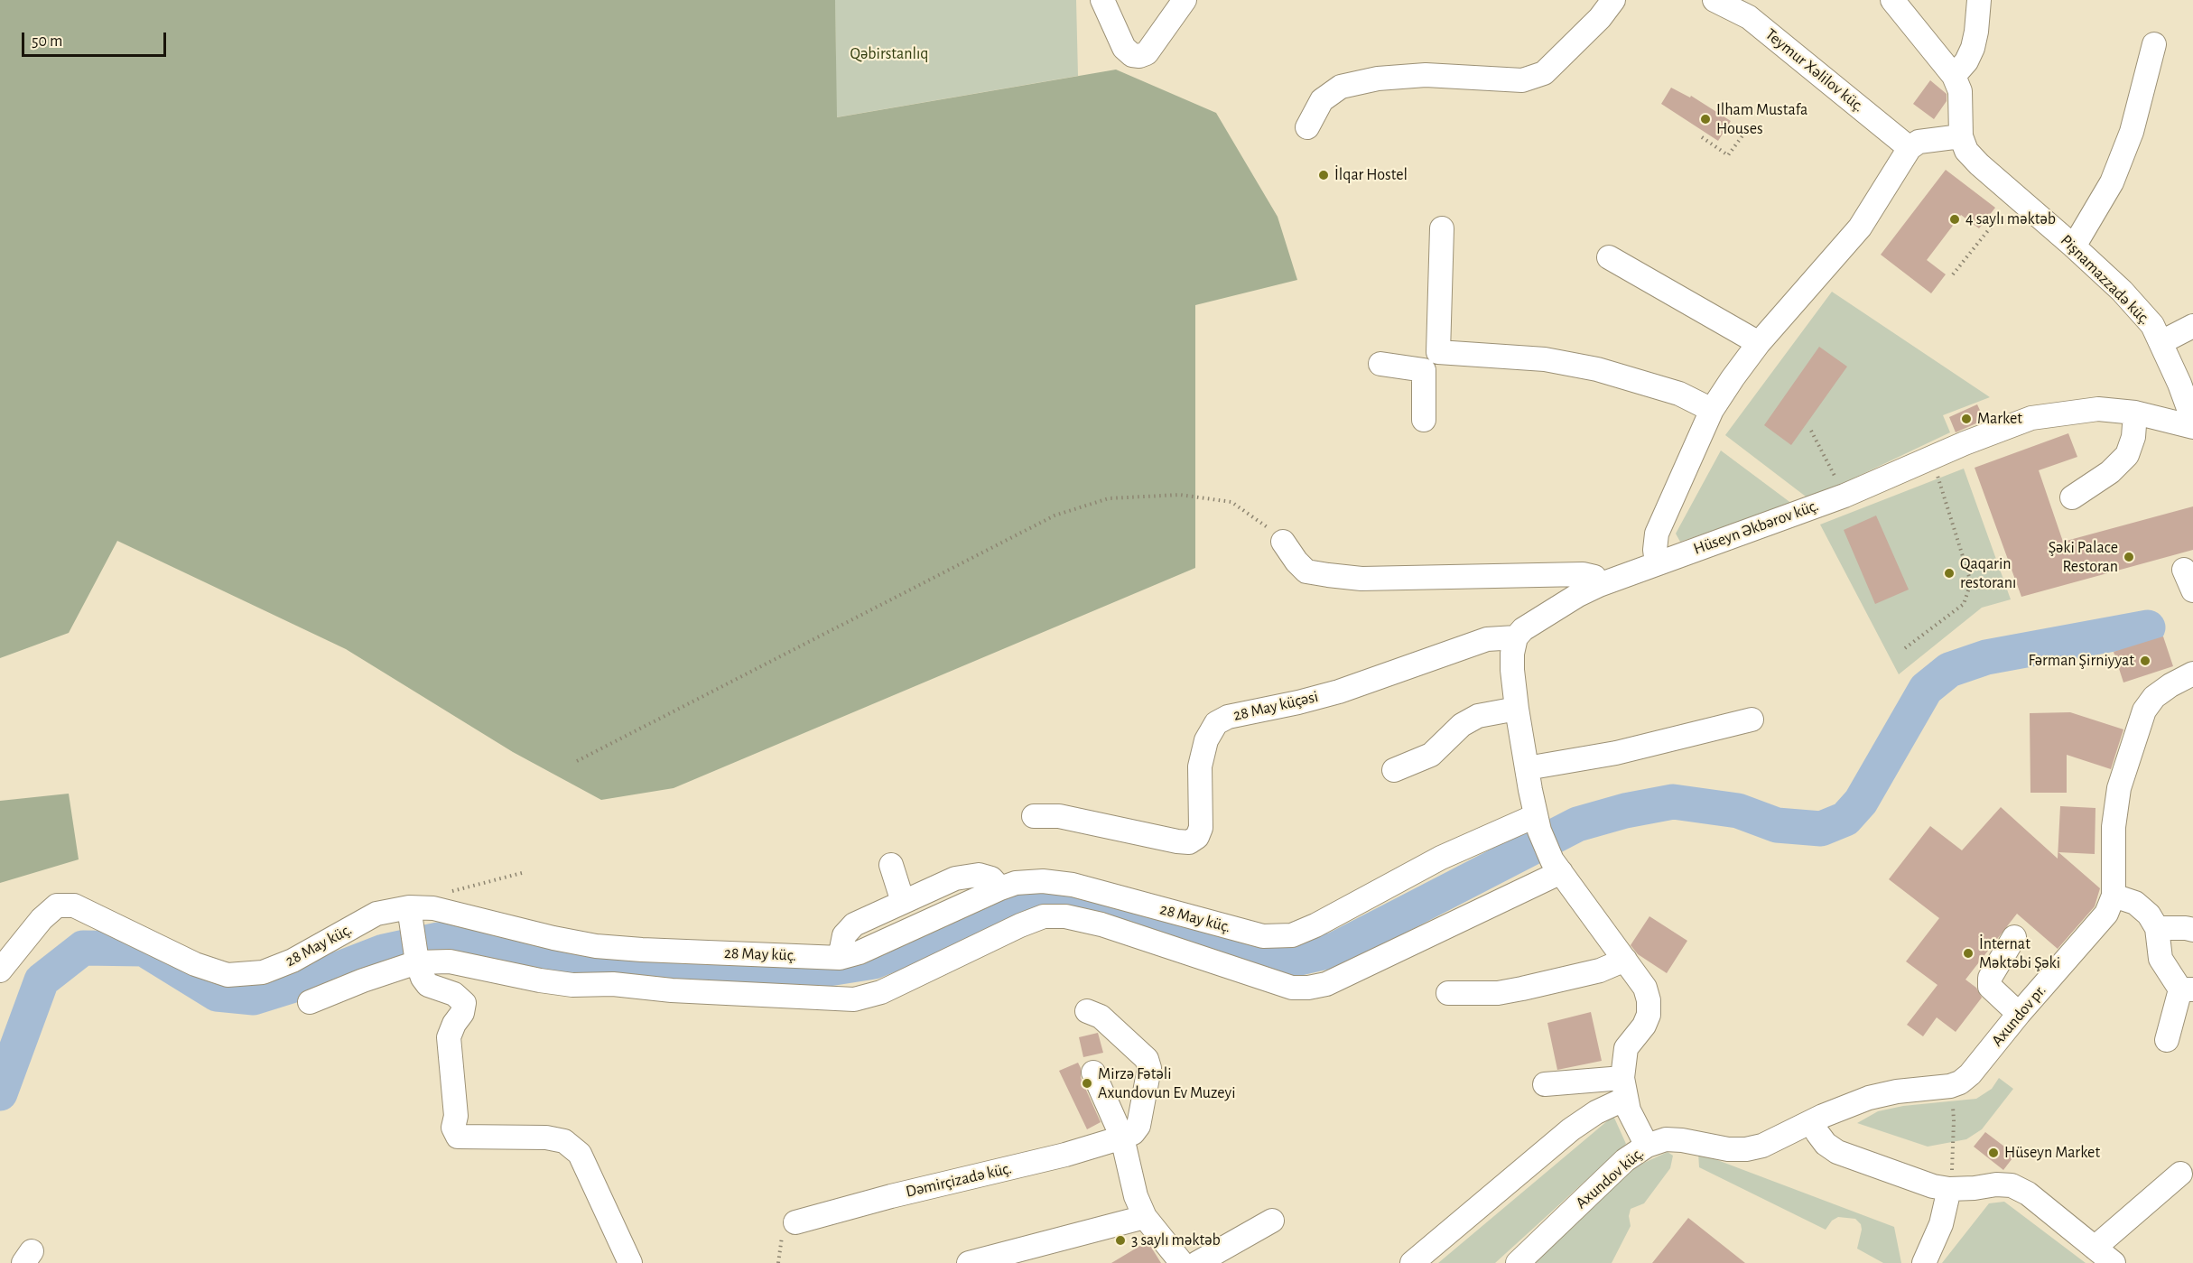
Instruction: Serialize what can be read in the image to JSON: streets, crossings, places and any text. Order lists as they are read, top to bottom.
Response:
{
  "streets": {
    "street": [
      "Teymur Xəlilov küç.",
      "Pişnamazzadə küç.",
      "Hüseyn Əkbərov küç.",
      "28 May küçəsi",
      "28 May küç.",
      "Axundov pr.",
      "Axundov küç.",
      "Dəmirçizadə küç."
    ]
  },
  "crossings": [
    ["Hüseyn Əkbərov küç.", "28 May küçəsi"],
    ["Axundov pr.", "Axundov küç."]
  ],
  "parks": ["Qəbirstanlıq"],
  "places": [
    "Ilham Mustafa Houses",
    "İlqar Hostel",
    "4 saylı məktəb",
    "Market",
    "Şəki Palace Restoran",
    "Qaqarin restoranı",
    "Fərman Şirniyyat",
    "İnternat Məktəbi Şəki",
    "Mirzə Fətəli Axundovun Ev Muzeyi",
    "Hüseyn Market",
    "3 saylı məktəb"
  ],
  "scale_bar": "50 m"
}
